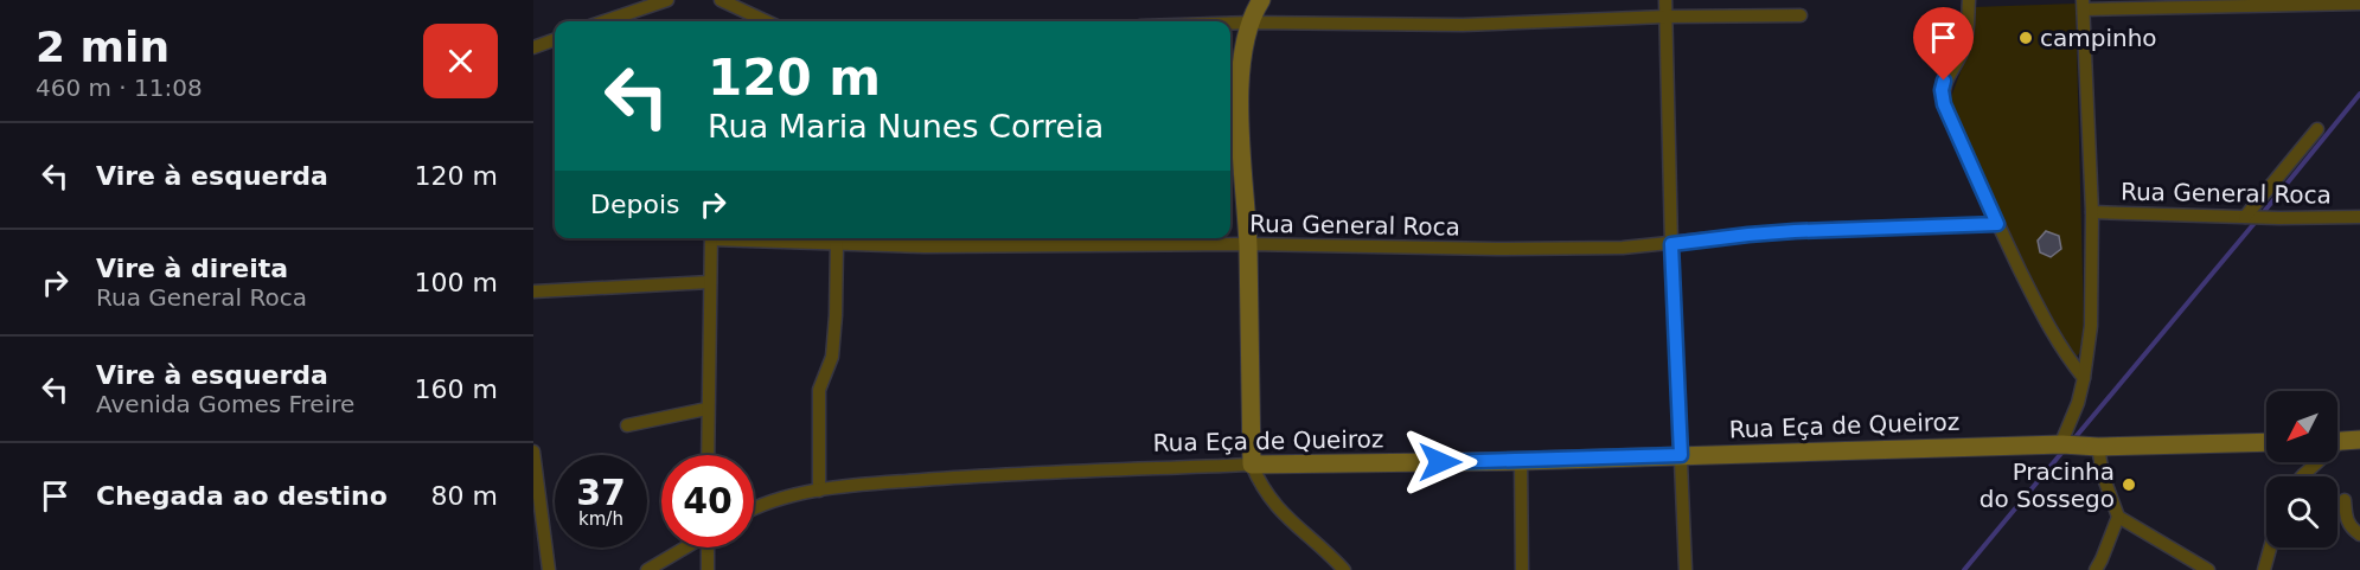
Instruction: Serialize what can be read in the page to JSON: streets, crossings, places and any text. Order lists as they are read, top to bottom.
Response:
{
  "streets": {
    "street": ["Rua General Roca", "Rua Eça de Queiroz"]
  },
  "places": ["campinho", "Pracinha do Sossego"],
  "north": "bottom left",
  "page": {
    "heading": ["2 min", "460 m · 11:08"],
    "turn": ["120 m", "Rua Maria Nunes Correia"],
    "list": [
      {
        "name": "Vire à esquerda",
        "value": "120 m"
      },
      {
        "name": "Vire à direita",
        "note": "Rua General Roca",
        "value": "100 m"
      },
      {
        "name": "Vire à esquerda",
        "note": "Avenida Gomes Freire",
        "value": "160 m"
      },
      {
        "name": "Chegada ao destino",
        "value": "80 m"
      }
    ],
    "then": "Depois",
    "speed": "37 km/h",
    "limit": "40"
  }
}
